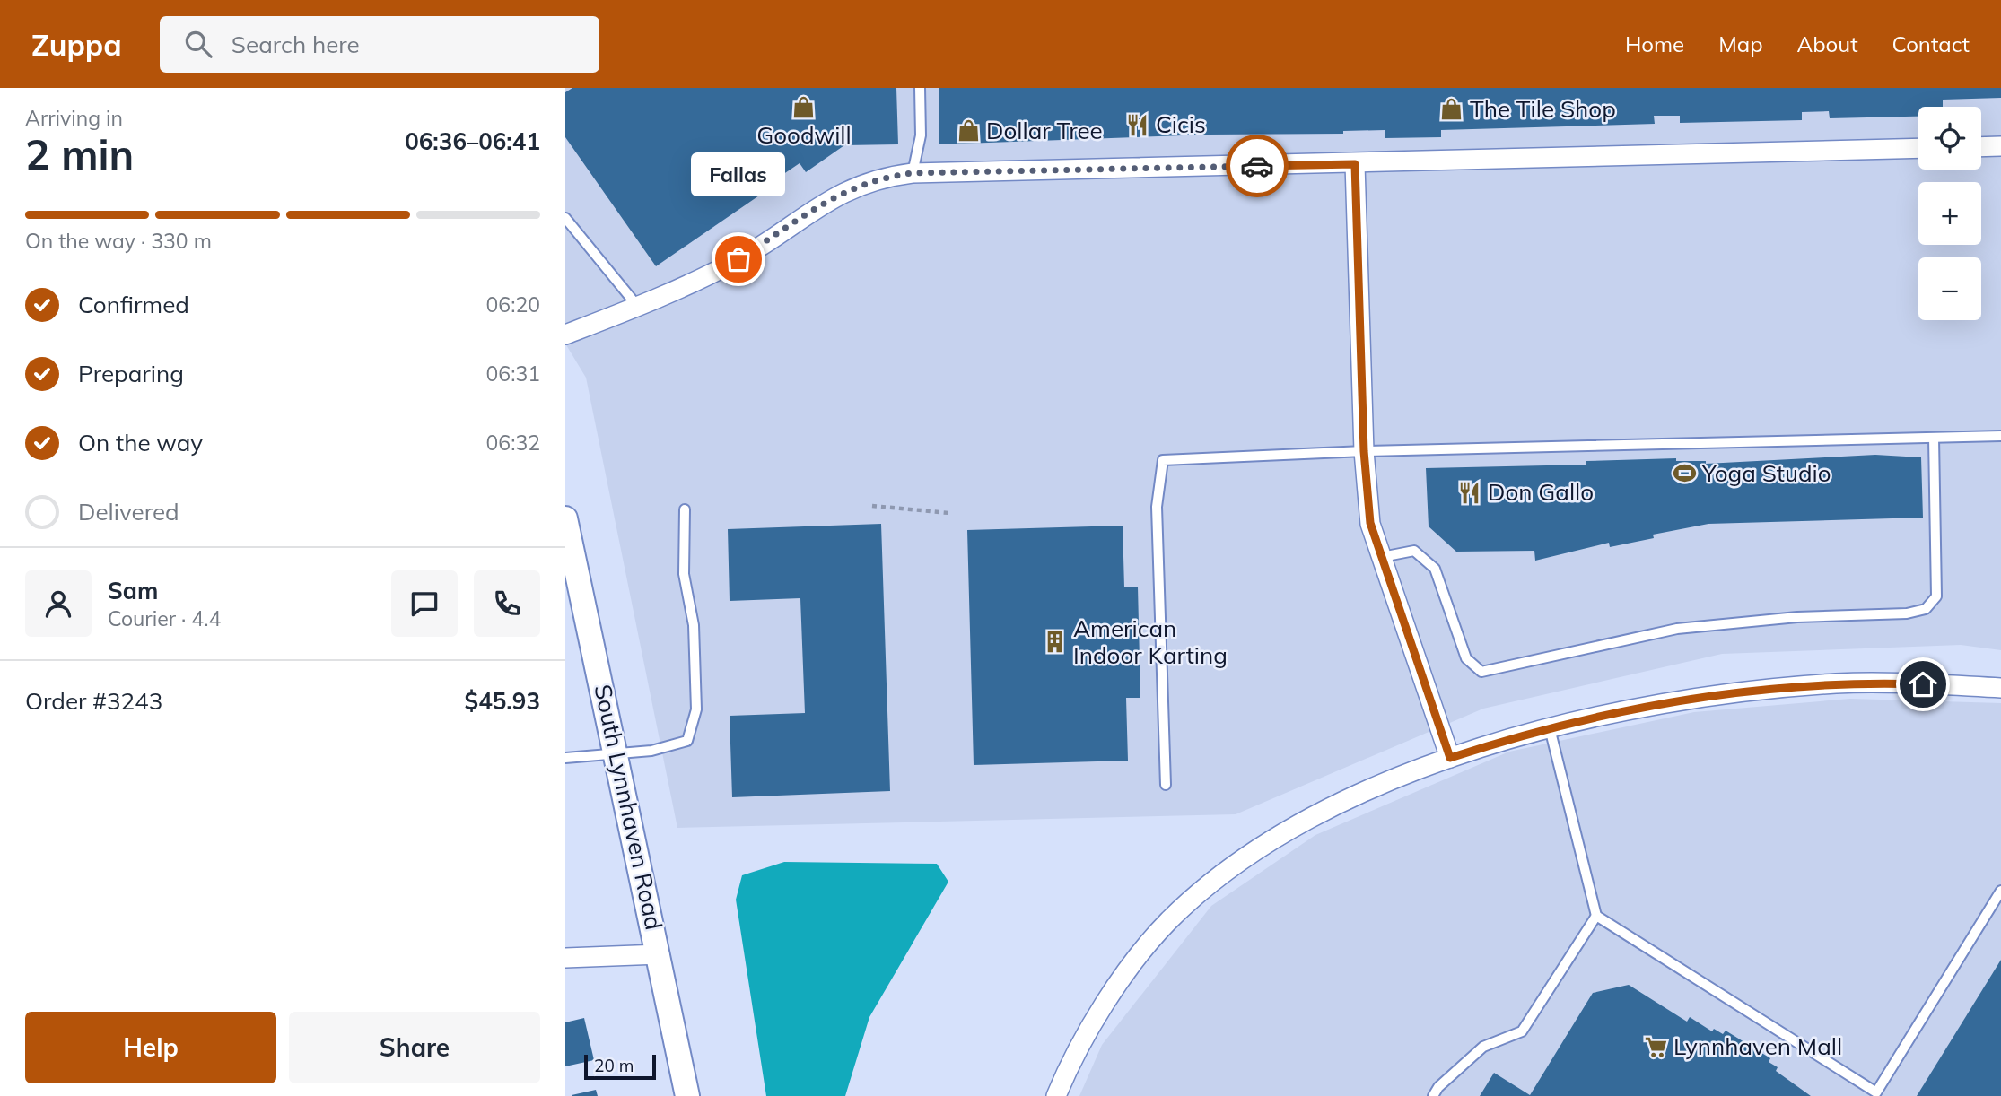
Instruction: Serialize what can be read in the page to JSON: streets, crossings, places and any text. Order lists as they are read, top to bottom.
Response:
{
  "streets": {
    "street": ["South Lynnhaven Road"]
  },
  "places": {
    "shop": ["Goodwill", "The Tile Shop", "Dollar Tree"],
    "restaurant": ["Cicis", "Don Gallo"],
    "other": ["Fallas"],
    "sports": ["Yoga Studio"],
    "building": ["American Indoor Karting"],
    "supermarket": ["Lynnhaven Mall"]
  },
  "scale_bar": "20 m",
  "page": {
    "header": "Zuppa",
    "search": "Search here",
    "nav": [
      "Home",
      "Map",
      "About",
      "Contact"
    ],
    "heading": ["2 min", "Arriving in", "06:36–06:41"],
    "panel": [
      "Sam",
      "Courier · 4.4",
      "Order #3243",
      "$45.93"
    ],
    "map_buttons": ["+", "−"],
    "bubble": "Fallas",
    "bar": "On the way · 330 m",
    "list": [
      ["Confirmed", "06:20"],
      ["Preparing", "06:31"],
      ["On the way", "06:32"],
      "Delivered"
    ],
    "buttons": ["Help", "Share"],
    "scale": "20 m"
  }
}
